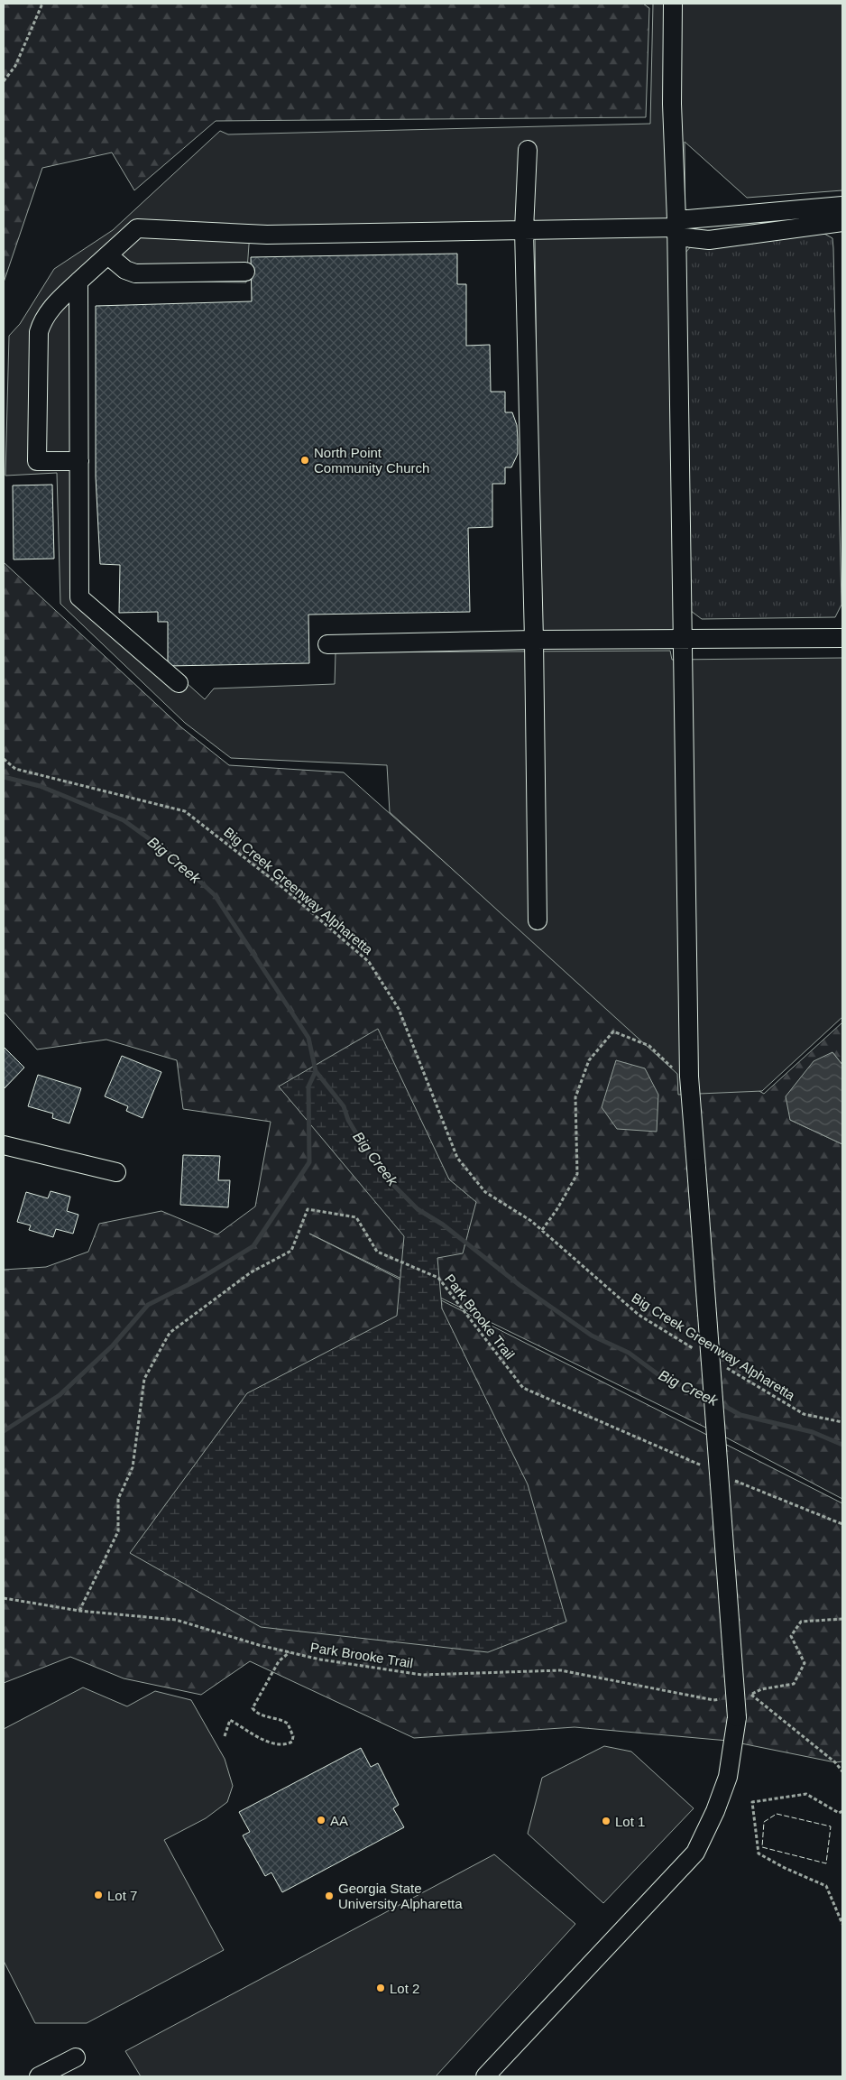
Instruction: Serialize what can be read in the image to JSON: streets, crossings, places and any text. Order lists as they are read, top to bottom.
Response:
{
  "streets": {
    "path": ["Big Creek Greenway Alpharetta", "Park Brooke Trail"]
  },
  "water": ["Big Creek"],
  "places": [
    "North Point Community Church",
    "AA",
    "Lot 1",
    "Lot 7",
    "Georgia State University Alpharetta",
    "Lot 2"
  ]
}
